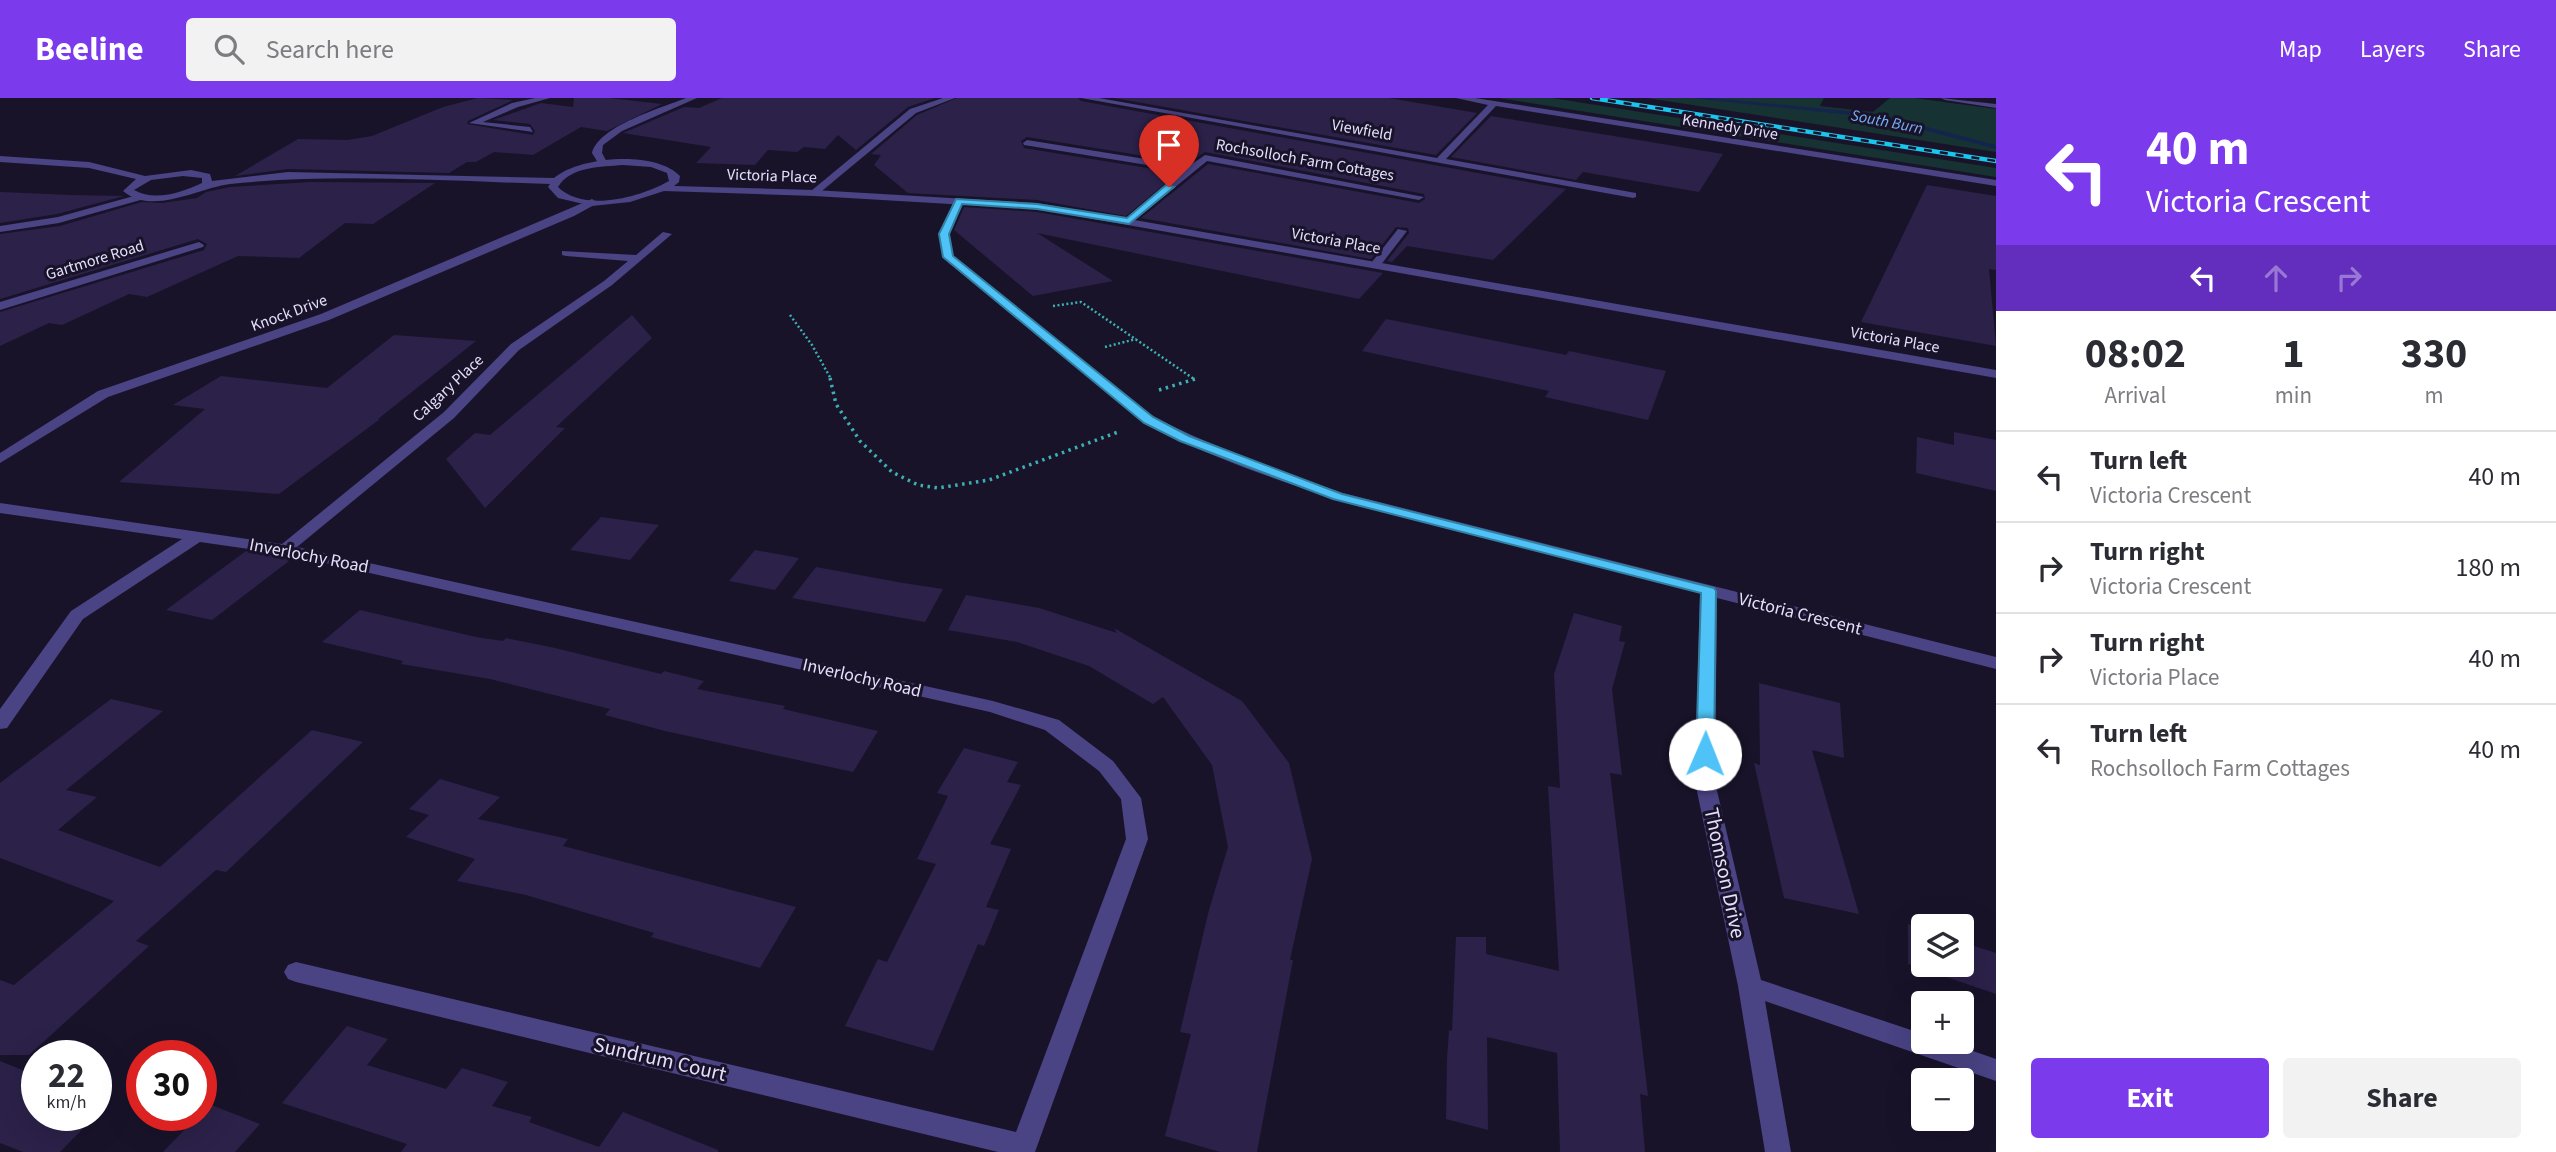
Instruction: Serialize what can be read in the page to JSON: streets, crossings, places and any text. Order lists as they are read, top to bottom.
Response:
{
  "streets": {
    "street": [
      "Kennedy Drive",
      "Viewfield",
      "Rochsolloch Farm Cottages",
      "Victoria Place",
      "Gartmore Road",
      "Knock Drive",
      "Calgary Place",
      "Inverlochy Road",
      "Victoria Crescent",
      "Thomson Drive",
      "Sundrum Court"
    ]
  },
  "crossings": [
    ["Rochsolloch Farm Cottages", "Victoria Place"],
    ["Victoria Place", "Knock Drive"],
    ["Victoria Place", "Victoria Crescent"],
    ["Calgary Place", "Inverlochy Road"],
    ["Inverlochy Road", "Sundrum Court"],
    ["Victoria Crescent", "Thomson Drive"]
  ],
  "water": ["South Burn"],
  "page": {
    "header": "Beeline",
    "search": "Search here",
    "nav": ["Map", "Layers", "Share"],
    "turn": ["40 m", "Victoria Crescent"],
    "eta": [
      "08:02",
      "Arrival",
      "1",
      "min",
      "330",
      "m"
    ],
    "list": [
      {
        "name": "Turn left",
        "note": "Victoria Crescent",
        "value": "40 m"
      },
      {
        "name": "Turn right",
        "note": "Victoria Crescent",
        "value": "180 m"
      },
      {
        "name": "Turn right",
        "note": "Victoria Place",
        "value": "40 m"
      },
      {
        "name": "Turn left",
        "note": "Rochsolloch Farm Cottages",
        "value": "40 m"
      }
    ],
    "map_buttons": ["+", "−"],
    "speed": "22 km/h",
    "limit": "30",
    "buttons": ["Exit", "Share"]
  }
}
